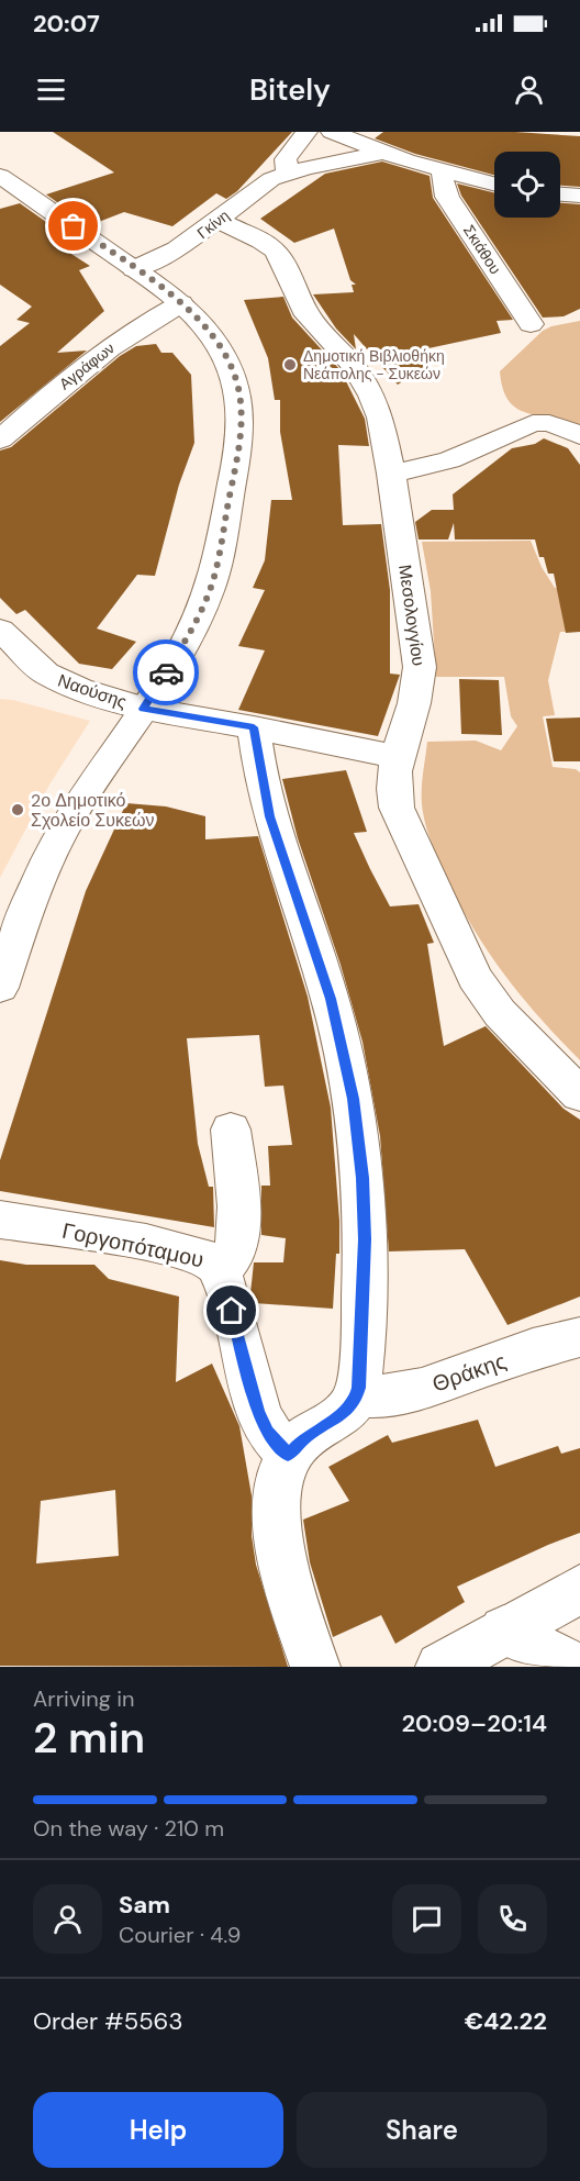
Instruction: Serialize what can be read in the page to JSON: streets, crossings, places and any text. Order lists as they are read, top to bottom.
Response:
{
  "streets": {
    "street": [
      "Γκίνη",
      "Σκιάθου",
      "Αγράφων",
      "Μεσολογγίου",
      "Ναούσης",
      "Γοργοπόταμου",
      "Θράκης"
    ]
  },
  "crossings": [
    ["Γκίνη", "Μεσολογγίου"],
    ["Μεσολογγίου", "Ναούσης"]
  ],
  "places": ["Δημοτική Βιβλιοθήκη Νεάπολης - Συκεών", "2ο Δημοτικό Σχολείο Συκεών"],
  "page": {
    "status": "20:07",
    "header": "Bitely",
    "heading": ["2 min", "Arriving in", "20:09–20:14"],
    "panel": [
      "Sam",
      "Courier · 4.9",
      "Order #5563",
      "€42.22"
    ],
    "bar": "On the way · 210 m",
    "buttons": ["Help", "Share"]
  }
}
